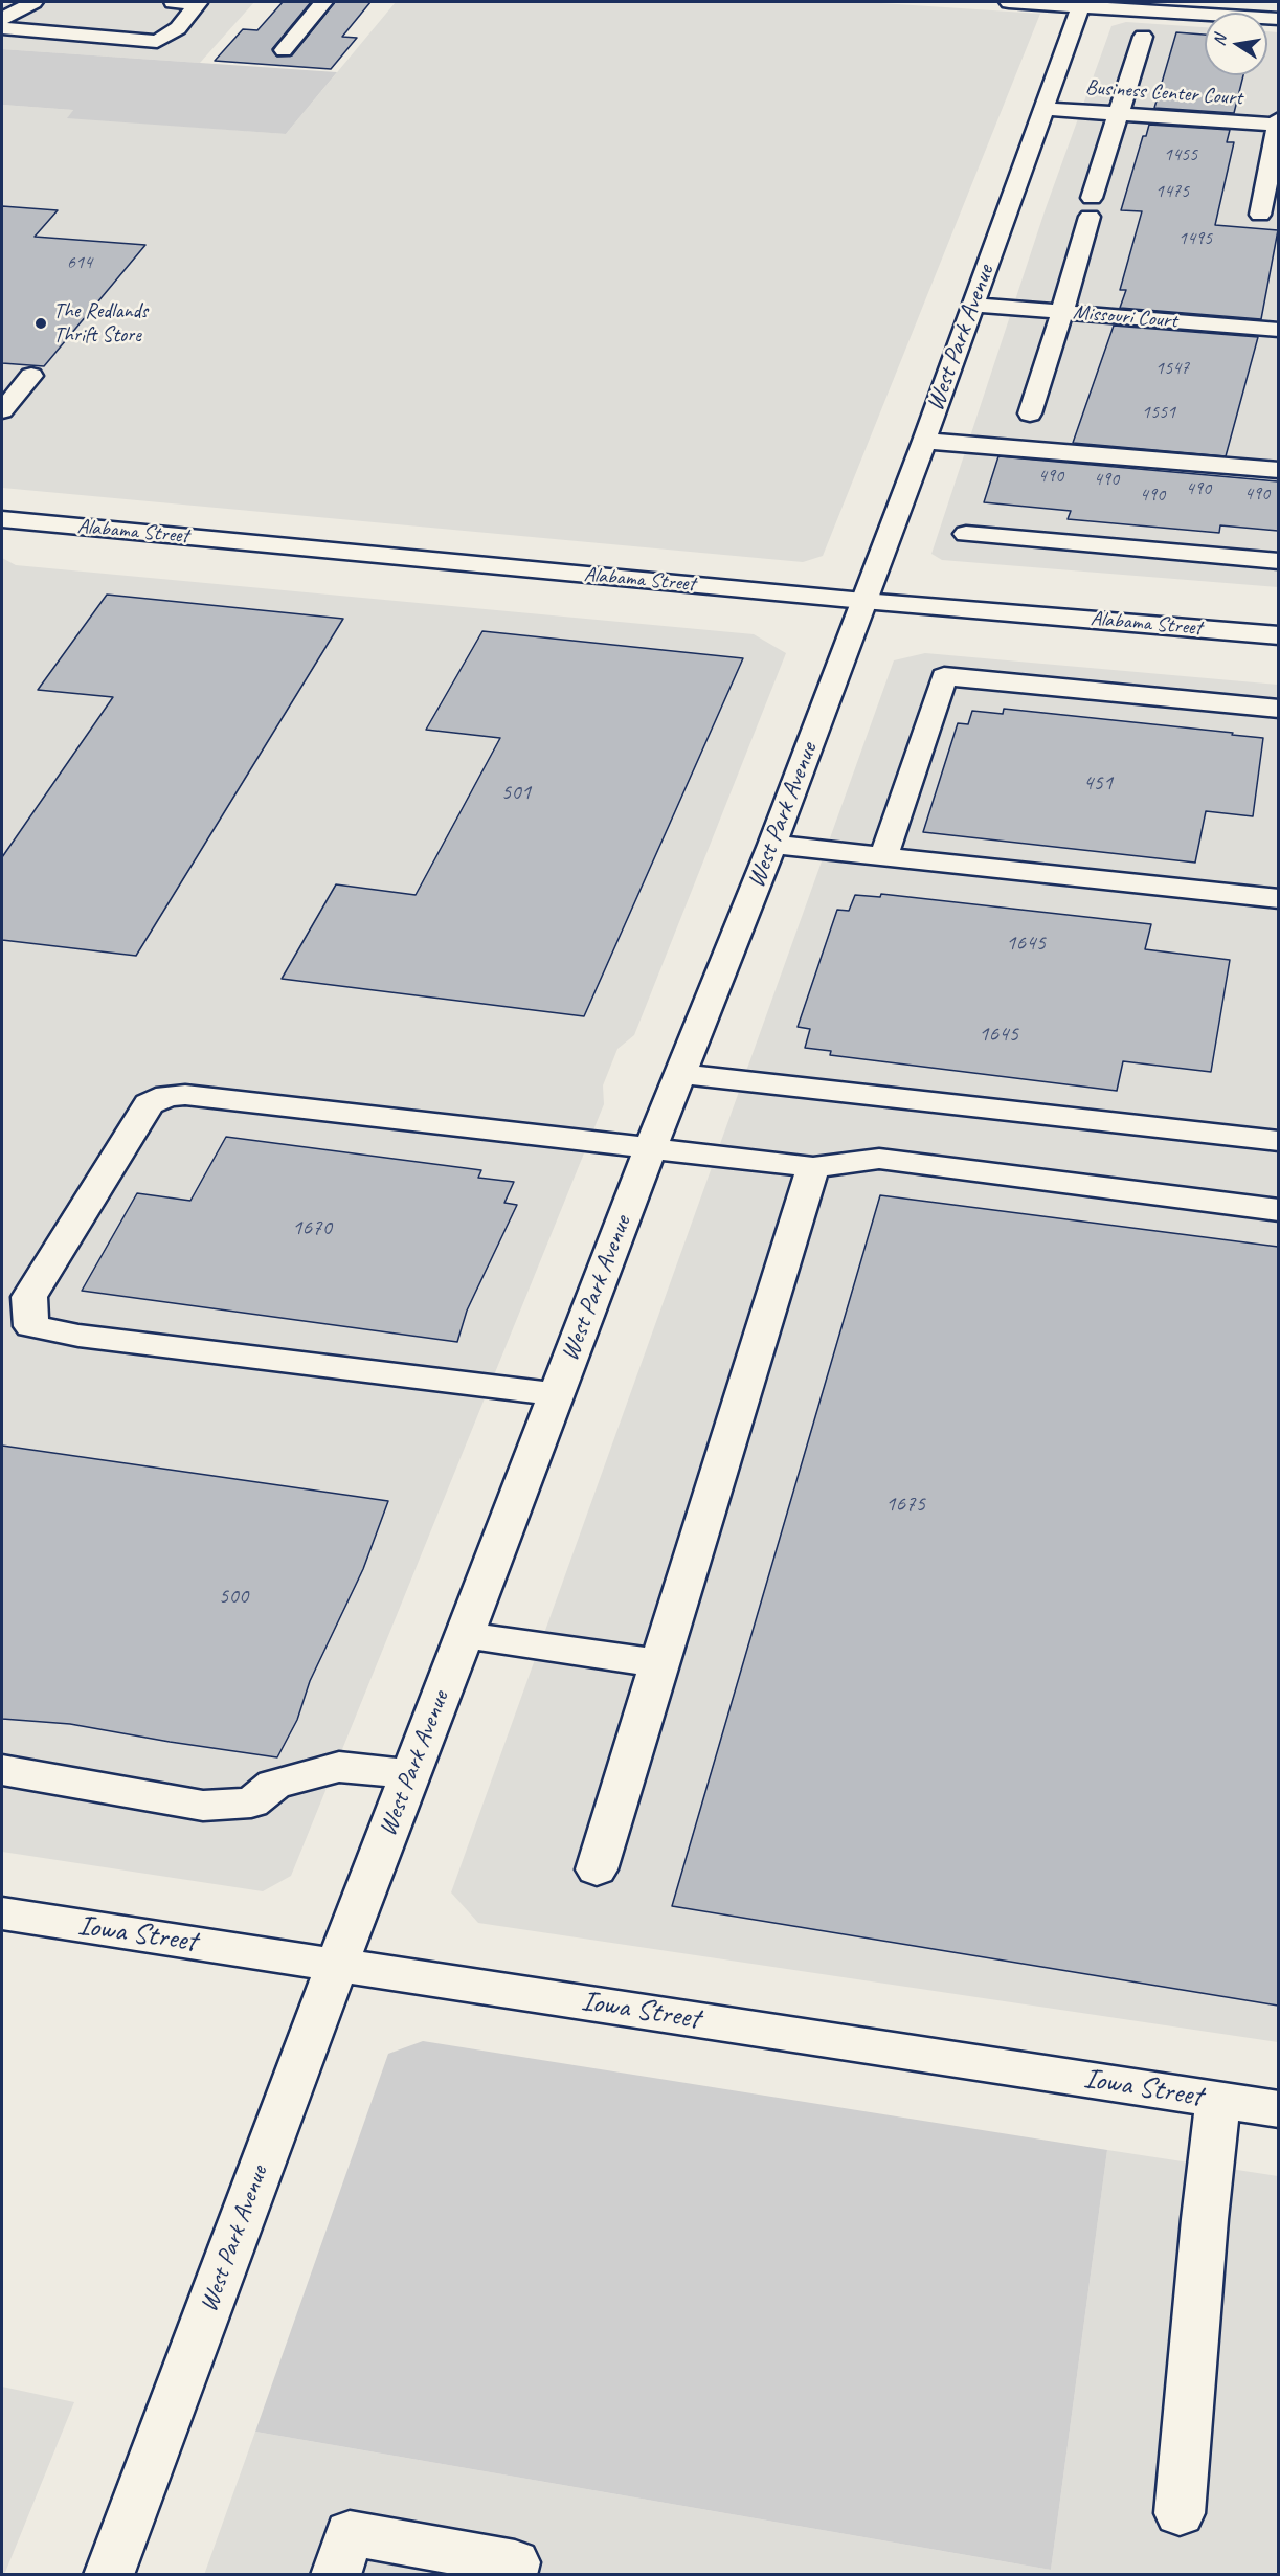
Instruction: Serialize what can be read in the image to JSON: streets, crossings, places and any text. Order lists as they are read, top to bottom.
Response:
{
  "streets": {
    "street": [
      "Business Center Court",
      "Missouri Court",
      "West Park Avenue",
      "Alabama Street",
      "Iowa Street"
    ]
  },
  "crossings": [
    ["Business Center Court", "West Park Avenue"],
    ["Missouri Court", "West Park Avenue"],
    ["West Park Avenue", "Alabama Street"],
    ["West Park Avenue", "Iowa Street"]
  ],
  "places": ["The Redlands Thrift Store"],
  "house_numbers": [
    "1455",
    "1475",
    "1495",
    "614",
    "1547",
    "1551",
    "490",
    "490",
    "490",
    "490",
    "490",
    "451",
    "501",
    "1645",
    "1645",
    "1670",
    "1675",
    "500"
  ],
  "north": "left"
}
